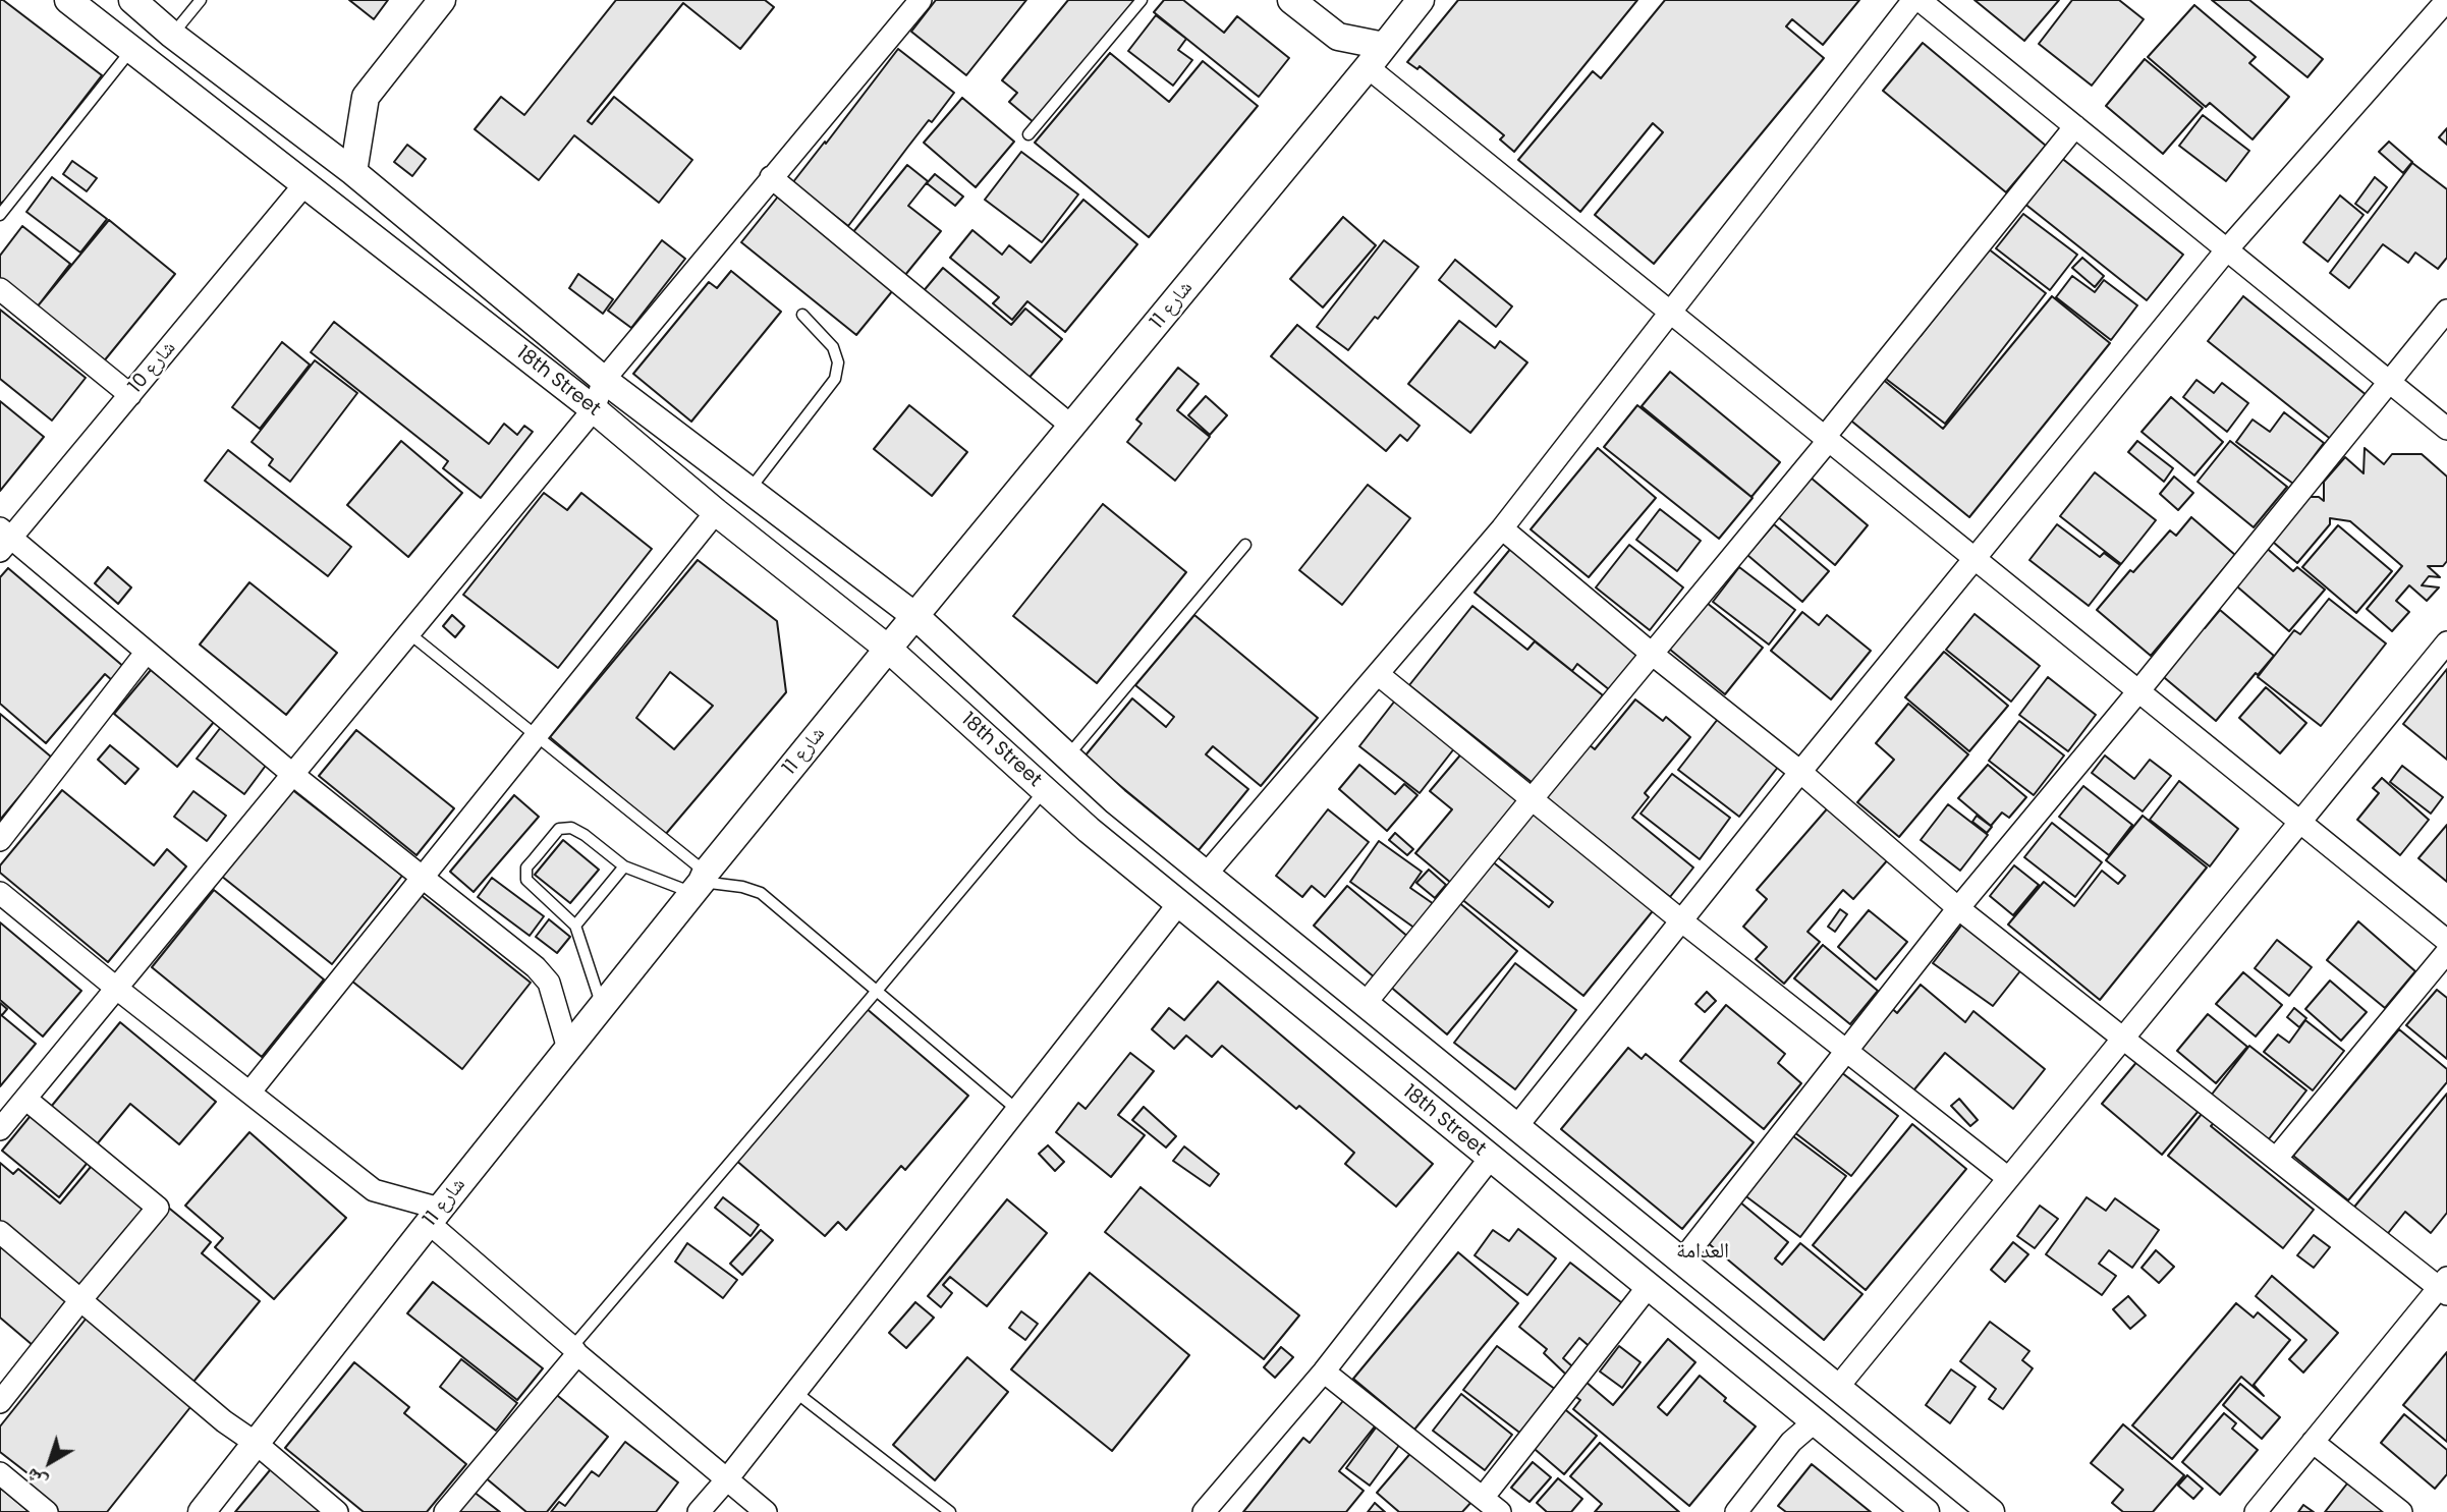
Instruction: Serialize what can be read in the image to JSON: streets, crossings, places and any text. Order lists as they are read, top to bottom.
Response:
{
  "streets": {
    "street": ["شارع 11", "شارع 10", "18th Street"]
  },
  "crossings": [
    ["شارع 11", "18th Street"],
    ["شارع 10", "18th Street"]
  ],
  "districts": ["العدامة"],
  "north": "bottom left"
}
